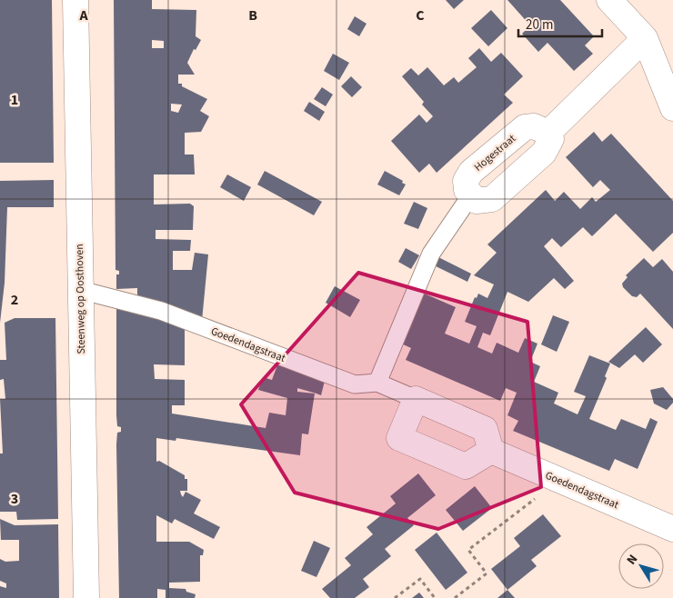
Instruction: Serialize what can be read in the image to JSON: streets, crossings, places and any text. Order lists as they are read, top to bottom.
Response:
{
  "streets": {
    "street": ["Hogestraat", "Steenweg op Oosthoven", "Goedendagstraat"]
  },
  "crossings": [
    ["Steenweg op Oosthoven", "Goedendagstraat"]
  ],
  "scale_bar": "20 m",
  "north": "top left",
  "grid": {
    "columns": ["A", "B", "C"],
    "rows": ["1", "2", "3"]
  }
}
